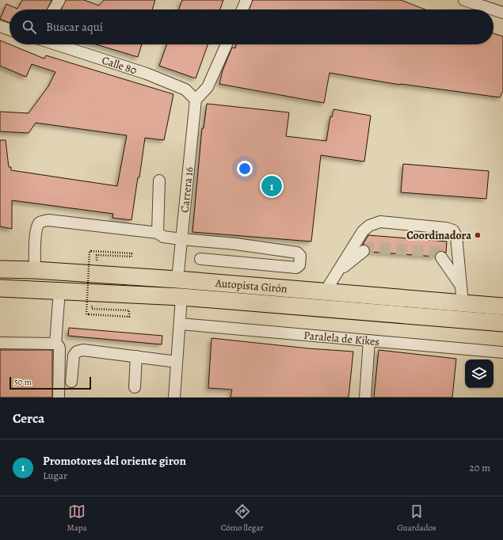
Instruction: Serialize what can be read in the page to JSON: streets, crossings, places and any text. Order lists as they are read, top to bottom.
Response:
{
  "streets": {
    "highway": ["Autopista Girón"],
    "street": ["Calle 80", "Carrera 16", "Paralela de Kikes"]
  },
  "crossings": [
    ["Calle 80", "Carrera 16"],
    ["Carrera 16", "Autopista Girón"]
  ],
  "places": ["Coordinadora"],
  "scale_bar": "50 m",
  "page": {
    "search": "Buscar aquí",
    "pins": "1",
    "scale": "50 m",
    "heading": "Cerca",
    "list": [
      {
        "mark": "1",
        "name": "Promotores del oriente giron",
        "note": "Lugar",
        "value": "20 m"
      }
    ],
    "nav": ["Mapa", "Cómo llegar", "Guardados"]
  }
}
